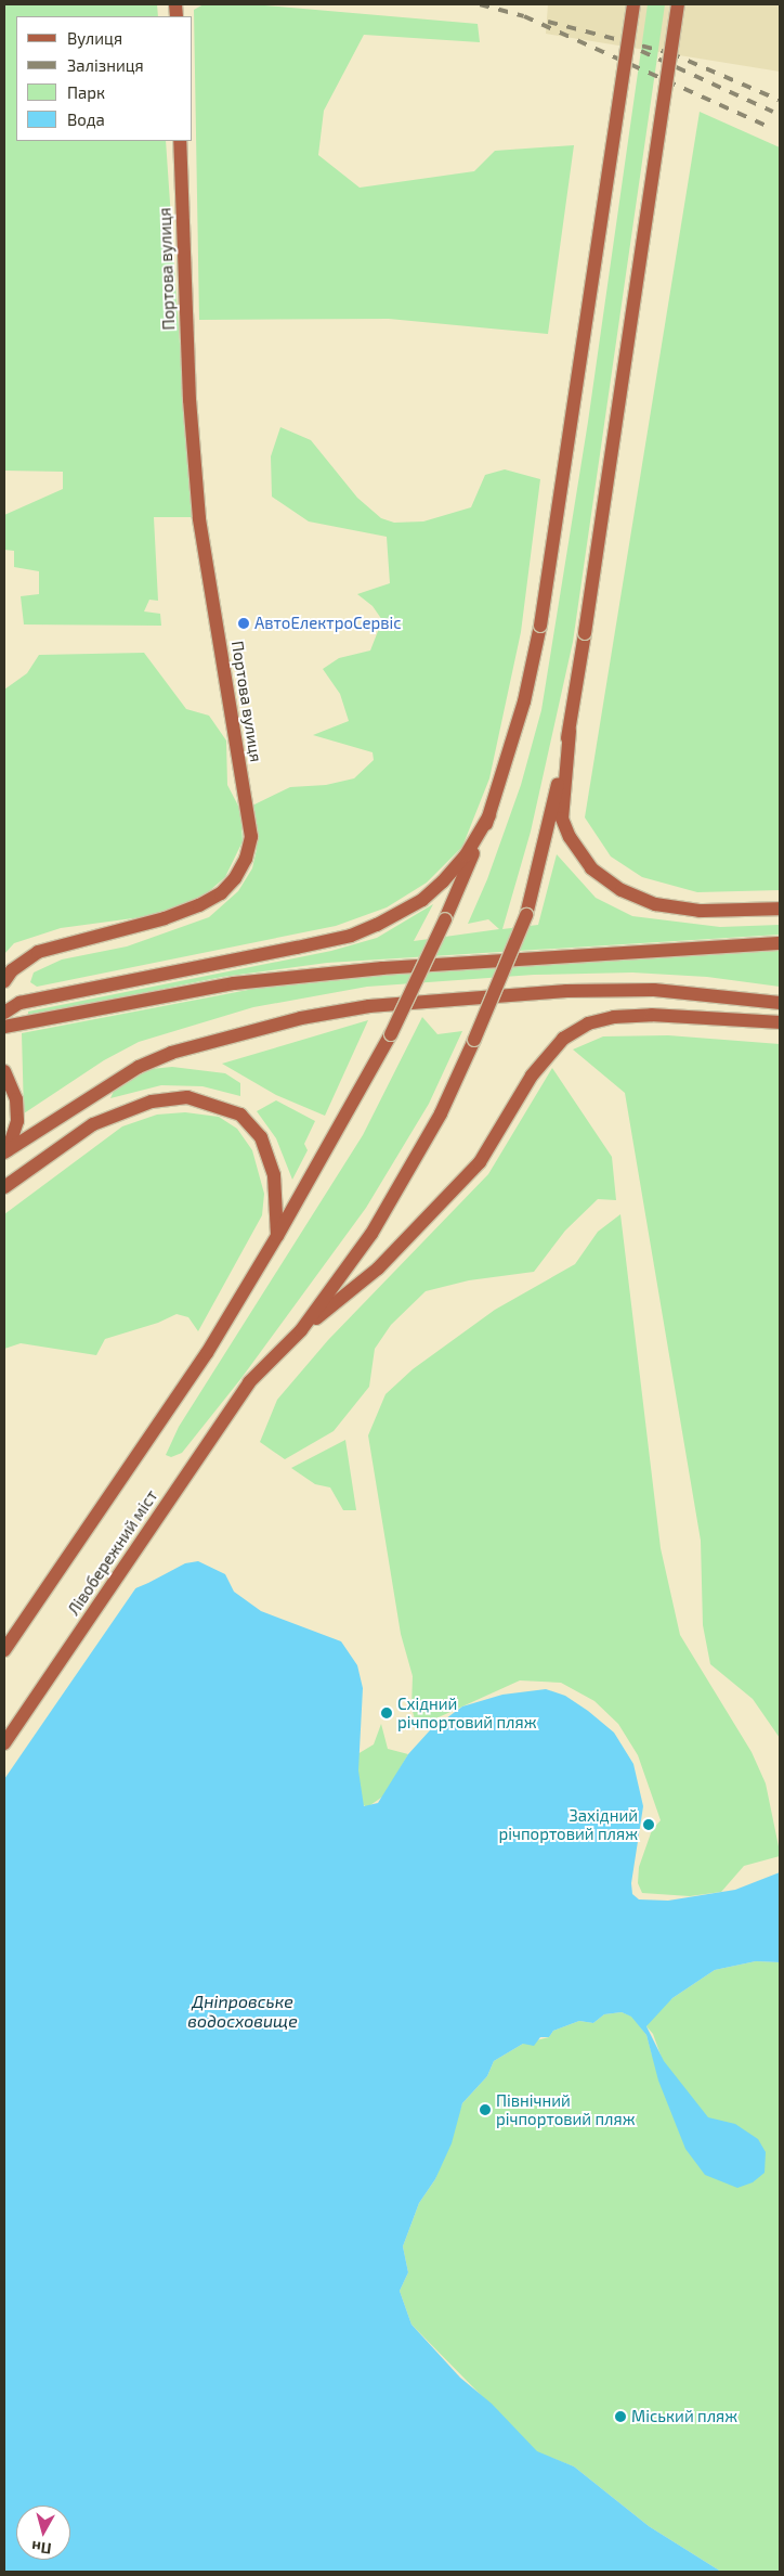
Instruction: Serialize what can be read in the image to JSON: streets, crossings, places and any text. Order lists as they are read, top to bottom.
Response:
{
  "streets": {
    "main road": ["Портова вулиця", "Лівобережний міст"]
  },
  "water": ["Дніпровське водосховище"],
  "places": [
    "АвтоЕлектроСервіс",
    "Східний річпортовий пляж",
    "Західний річпортовий пляж",
    "Північний річпортовий пляж",
    "Міський пляж"
  ],
  "legend": [
    "Вулиця",
    "Залізниця",
    "Парк",
    "Вода"
  ],
  "north": "bottom"
}
